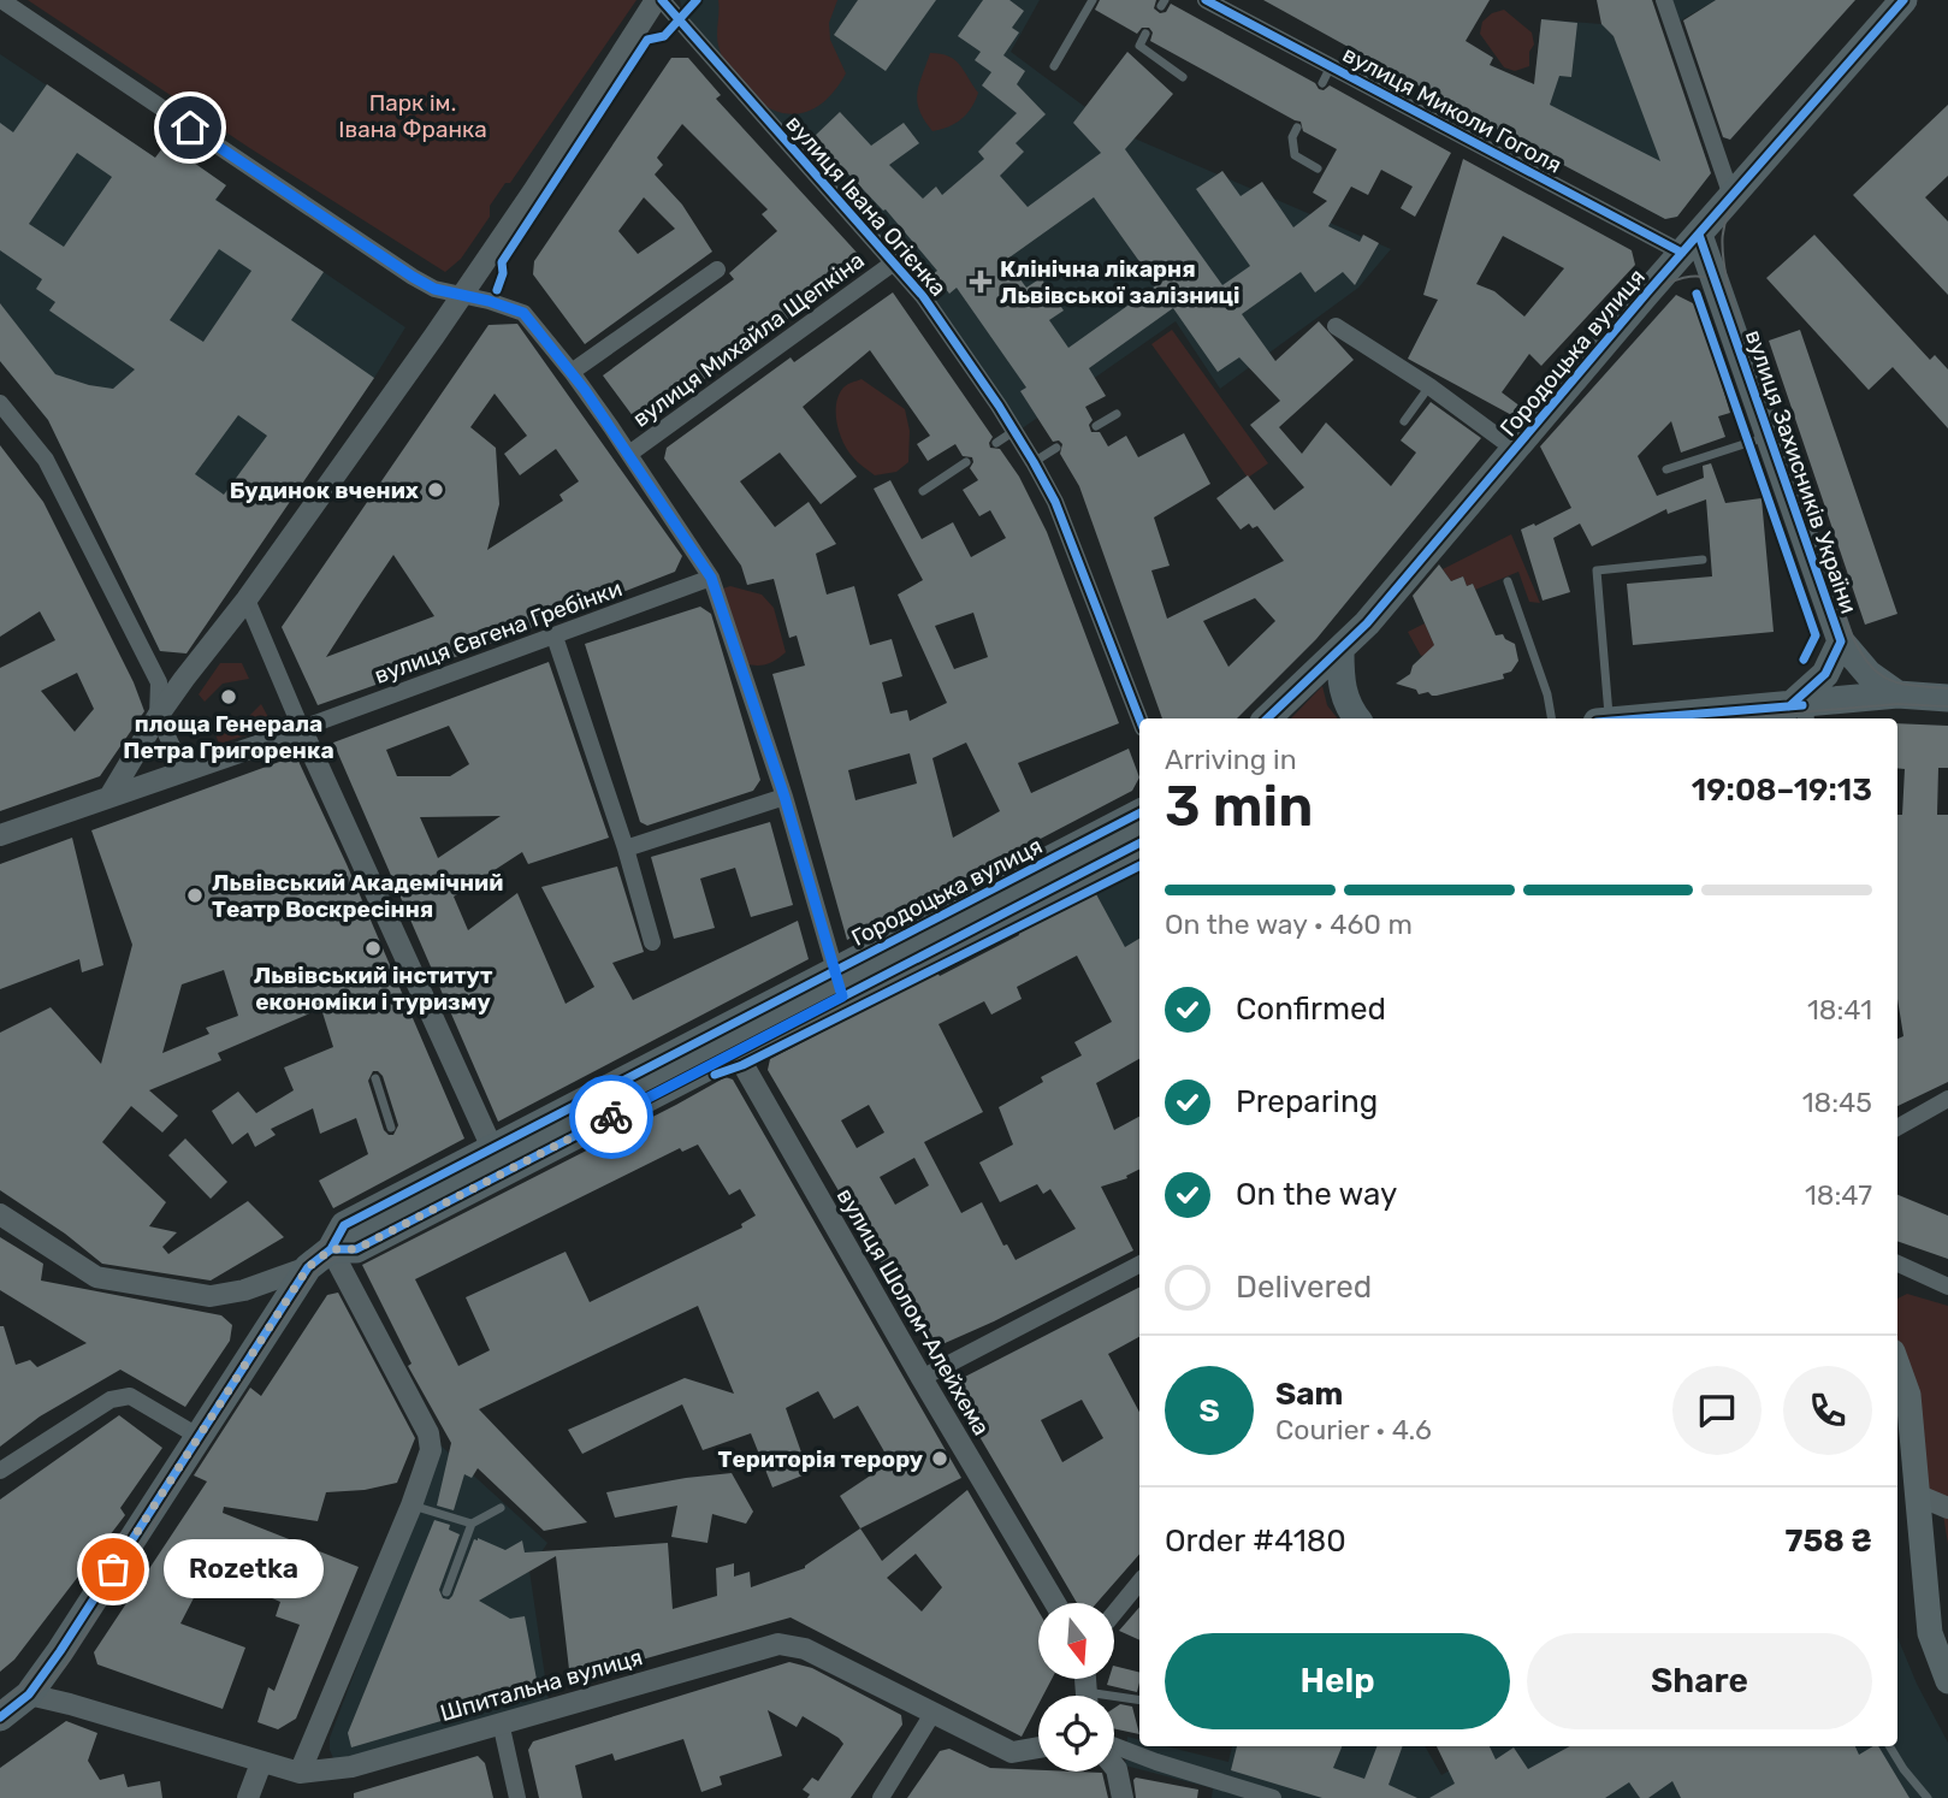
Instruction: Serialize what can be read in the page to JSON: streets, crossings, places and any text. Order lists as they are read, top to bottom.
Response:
{
  "streets": {
    "main road": ["Городоцька вулиця", "вулиця Захисників України"],
    "street": [
      "вулиця Миколи Гоголя",
      "вулиця Івана Огієнка",
      "вулиця Михайла Щепкіна",
      "вулиця Євгена Гребінки",
      "вулиця Шолом-Алейхема",
      "Шпитальна вулиця"
    ]
  },
  "crossings": [
    ["вулиця Миколи Гоголя", "Городоцька вулиця"],
    ["вулиця Миколи Гоголя", "вулиця Захисників України"],
    ["вулиця Івана Огієнка", "вулиця Михайла Щепкіна"],
    ["Городоцька вулиця", "вулиця Захисників України"],
    ["Городоцька вулиця", "вулиця Шолом-Алейхема"],
    ["Городоцька вулиця", "Шпитальна вулиця"]
  ],
  "parks": ["Парк ім. Івана Франка"],
  "places": {
    "health": ["Клінічна лікарня Львівської залізниці"],
    "other": [
      "Будинок вчених",
      "площа Генерала Петра Григоренка",
      "Львівський Академічний Театр Воскресіння",
      "Львівський інститут економіки і туризму",
      "Територія терору",
      "Rozetka"
    ]
  },
  "north": "bottom",
  "page": {
    "heading": ["3 min", "Arriving in", "19:08–19:13"],
    "panel": [
      "Sam",
      "Courier · 4.6",
      "Order #4180",
      "758 ₴"
    ],
    "bar": "On the way · 460 m",
    "list": [
      ["Confirmed", "18:41"],
      ["Preparing", "18:45"],
      ["On the way", "18:47"],
      "Delivered"
    ],
    "round": "S",
    "bubble": "Rozetka",
    "buttons": ["Help", "Share"]
  }
}
